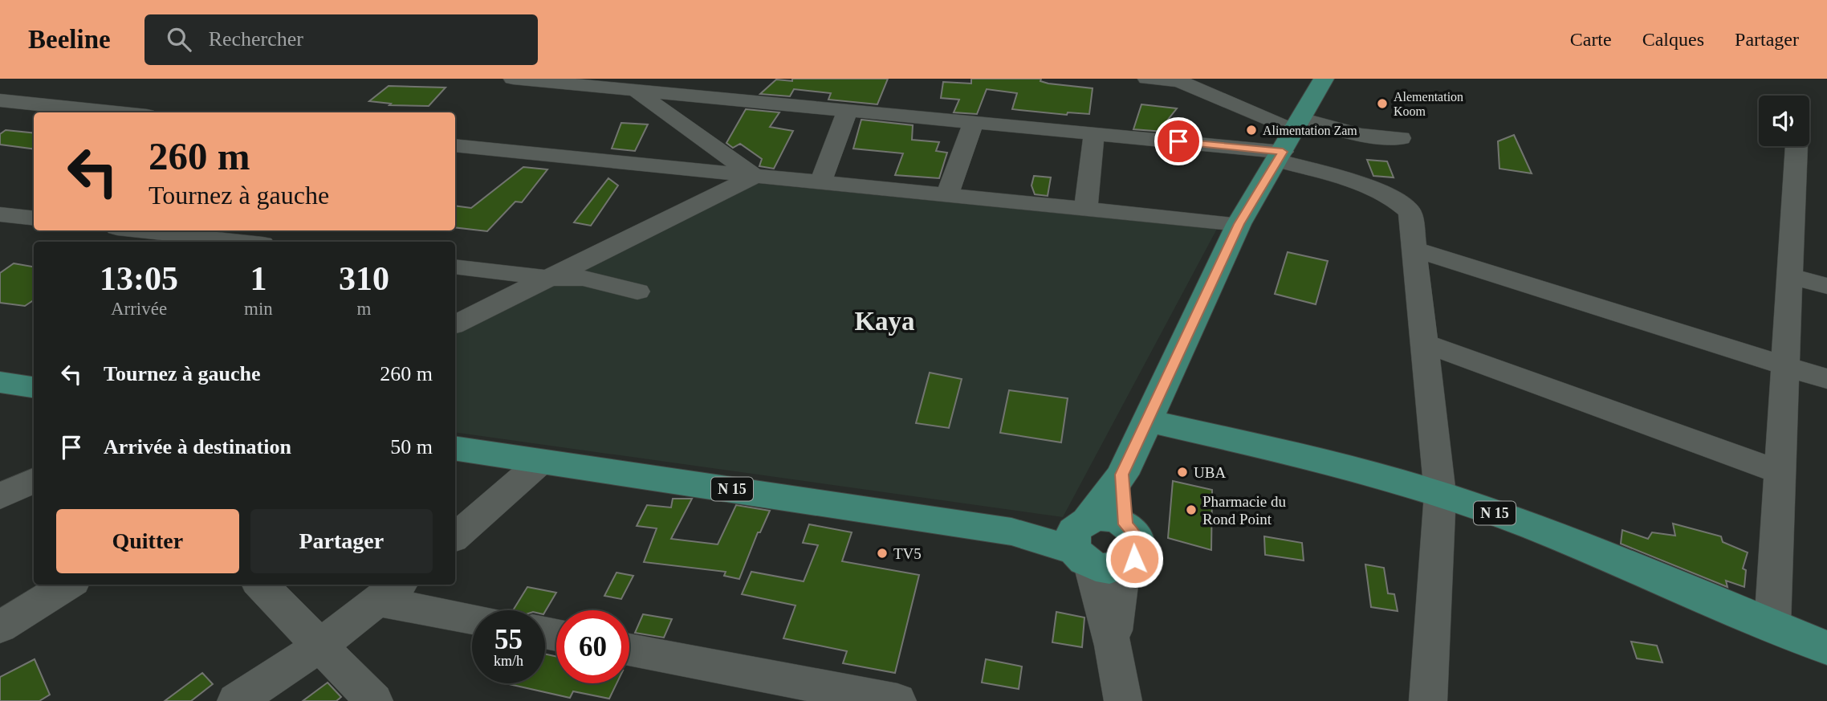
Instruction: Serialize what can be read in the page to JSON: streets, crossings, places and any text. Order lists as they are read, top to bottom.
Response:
{
  "streets": {
    "main road": ["N 15"]
  },
  "districts": ["Kaya"],
  "places": [
    "Alementation Koom",
    "Alimentation Zam",
    "UBA",
    "Pharmacie du Rond Point",
    "TV5"
  ],
  "page": {
    "header": "Beeline",
    "search": "Rechercher",
    "nav": ["Carte", "Calques", "Partager"],
    "turn": ["260 m", "Tournez à gauche"],
    "eta": [
      "13:05",
      "Arrivée",
      "1",
      "min",
      "310",
      "m"
    ],
    "list": [
      {
        "name": "Tournez à gauche",
        "value": "260 m"
      },
      {
        "name": "Arrivée à destination",
        "value": "50 m"
      }
    ],
    "buttons": ["Quitter", "Partager"],
    "speed": "55 km/h",
    "limit": "60"
  }
}
